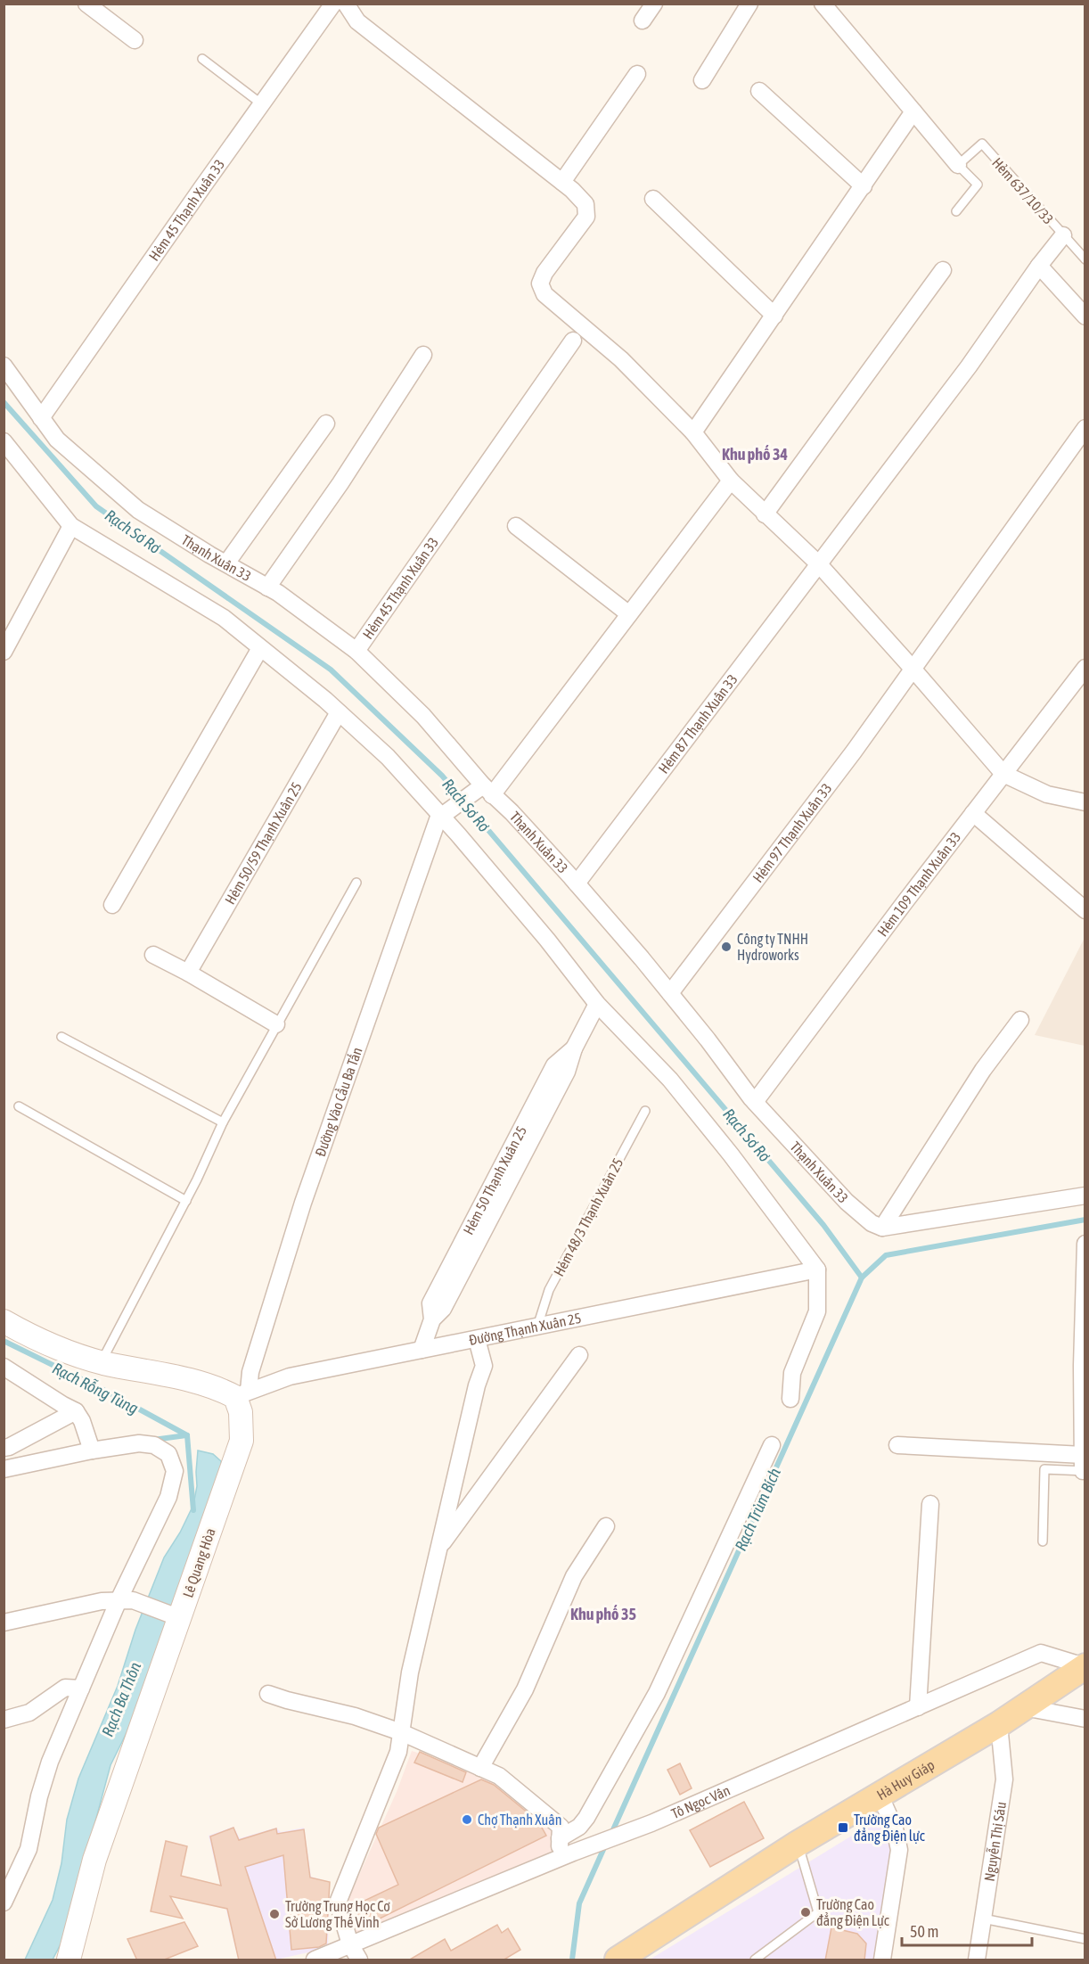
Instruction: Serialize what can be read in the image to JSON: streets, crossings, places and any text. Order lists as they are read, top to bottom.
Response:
{
  "streets": {
    "main road": ["Hà Huy Giáp"],
    "street": [
      "Hẻm 45 Thạnh Xuân 33",
      "Thạnh Xuân 33",
      "Hẻm 87 Thạnh Xuân 33",
      "Hẻm 97 Thạnh Xuân 33",
      "Hẻm 50/59 Thạnh Xuân 25",
      "Hẻm 109 Thạnh Xuân 33",
      "Đường Vào Cầu Ba Tấn",
      "Hẻm 50 Thạnh Xuân 25",
      "Đường Thạnh Xuân 25",
      "Lê Quang Hòa",
      "Tô Ngọc Vân",
      "Nguyễn Thị Sáu"
    ],
    "lane": ["Hẻm 637/10/33", "Hẻm 48/3 Thạnh Xuân 25"]
  },
  "crossings": [
    ["Hẻm 637/10/33", "Hẻm 87 Thạnh Xuân 33"],
    ["Hẻm 45 Thạnh Xuân 33", "Thạnh Xuân 33"],
    ["Thạnh Xuân 33", "Hẻm 87 Thạnh Xuân 33"],
    ["Thạnh Xuân 33", "Hẻm 97 Thạnh Xuân 33"],
    ["Thạnh Xuân 33", "Hẻm 109 Thạnh Xuân 33"],
    ["Đường Vào Cầu Ba Tấn", "Đường Thạnh Xuân 25"],
    ["Đường Vào Cầu Ba Tấn", "Lê Quang Hòa"],
    ["Hẻm 50 Thạnh Xuân 25", "Đường Thạnh Xuân 25"],
    ["Hẻm 48/3 Thạnh Xuân 25", "Đường Thạnh Xuân 25"],
    ["Đường Thạnh Xuân 25", "Lê Quang Hòa"],
    ["Hà Huy Giáp", "Tô Ngọc Vân"],
    ["Hà Huy Giáp", "Nguyễn Thị Sáu"]
  ],
  "districts": ["Khu phố 34", "Khu phố 35"],
  "water": [
    "Rạch Sơ Rơ",
    "Rạch Rỗng Tùng",
    "Rạch Trùm Bích",
    "Rạch Ba Thôn"
  ],
  "places": {
    "other": [
      "Công ty TNHH Hydroworks",
      "Chợ Thạnh Xuân",
      "Trường Cao đẳng Điện Lực",
      "Trường Trung Học Cơ Sở Lương Thế Vinh"
    ],
    "transit": ["Trường Cao đẳng Điện lực"]
  },
  "scale_bar": "50 m"
}
